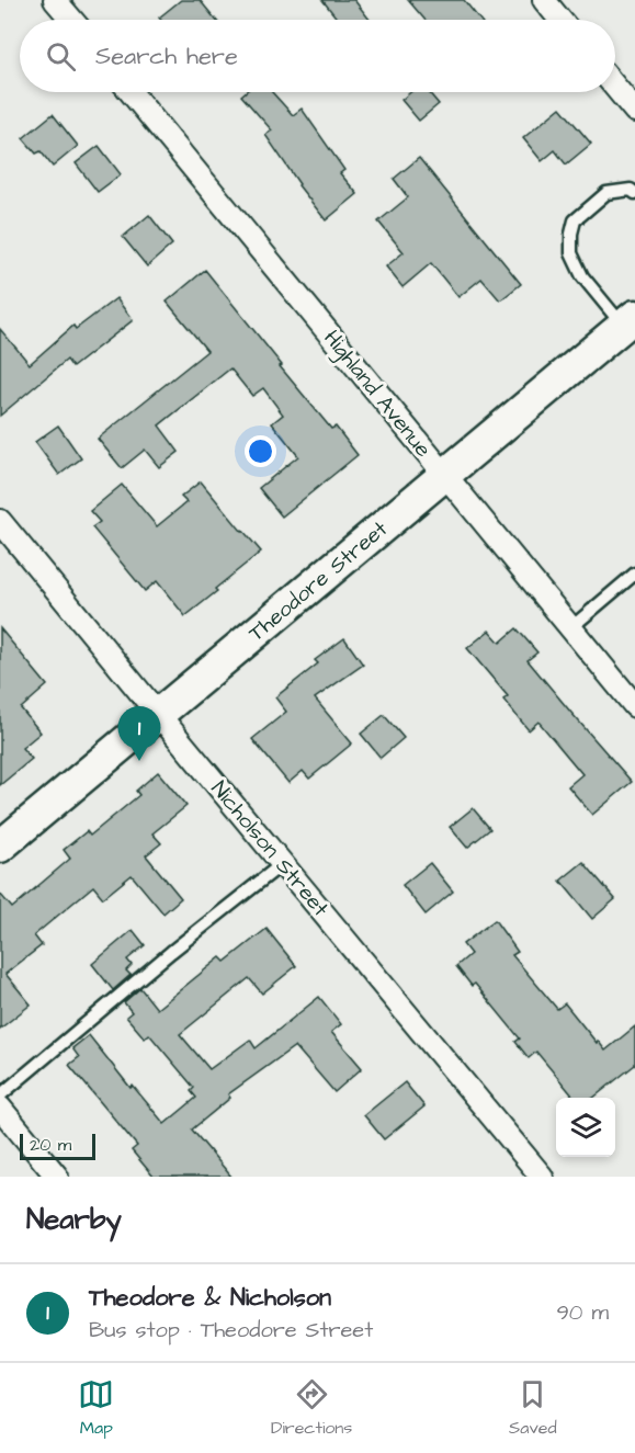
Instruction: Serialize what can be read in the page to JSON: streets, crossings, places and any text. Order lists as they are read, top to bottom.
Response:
{
  "streets": {
    "main road": ["Theodore Street"],
    "street": ["Highland Avenue", "Nicholson Street"]
  },
  "crossings": [
    ["Highland Avenue", "Theodore Street"],
    ["Theodore Street", "Nicholson Street"]
  ],
  "scale_bar": "20 m",
  "page": {
    "search": "Search here",
    "pins": "1",
    "scale": "20 m",
    "heading": "Nearby",
    "list": [
      {
        "mark": "1",
        "name": "Theodore & Nicholson",
        "note": "Bus stop · Theodore Street",
        "value": "90 m"
      }
    ],
    "nav": ["Map", "Directions", "Saved"]
  }
}
